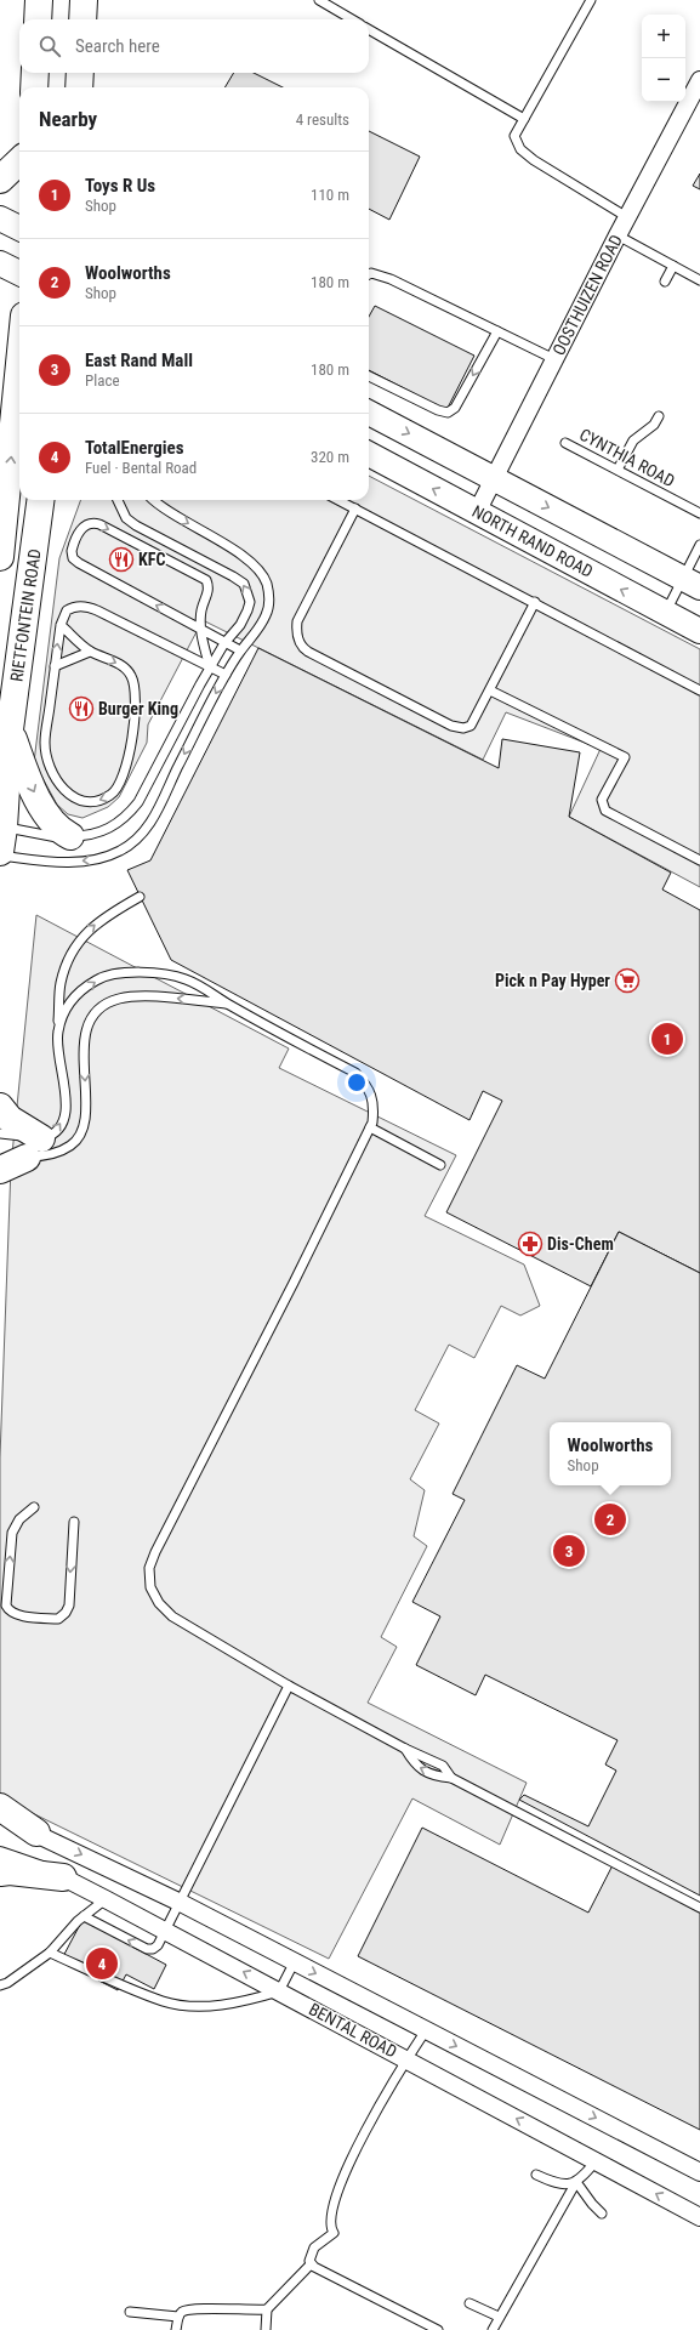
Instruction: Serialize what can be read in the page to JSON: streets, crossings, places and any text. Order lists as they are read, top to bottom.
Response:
{
  "streets": {
    "main road": ["NORTH RAND ROAD", "RIETFONTEIN ROAD"],
    "street": ["OOSTHUIZEN ROAD", "BENTAL ROAD"],
    "lane": ["CYNTHIA ROAD"]
  },
  "crossings": [
    ["OOSTHUIZEN ROAD", "NORTH RAND ROAD"]
  ],
  "places": {
    "restaurant": ["KFC", "Burger King"],
    "supermarket": ["Pick n Pay Hyper"],
    "pharmacy": ["Dis-Chem"]
  },
  "page": {
    "map_buttons": ["+", "−"],
    "search": "Search here",
    "heading": ["Nearby", "4 results"],
    "list": [
      {
        "mark": "1",
        "name": "Toys R Us",
        "note": "Shop",
        "value": "110 m"
      },
      {
        "mark": "2",
        "name": "Woolworths",
        "note": "Shop",
        "value": "180 m"
      },
      {
        "mark": "3",
        "name": "East Rand Mall",
        "note": "Place",
        "value": "180 m"
      },
      {
        "mark": "4",
        "name": "TotalEnergies",
        "note": "Fuel · Bental Road",
        "value": "320 m"
      }
    ],
    "pins": [
      "1",
      "2",
      "3",
      "4"
    ],
    "popup": ["Woolworths", "Shop"]
  }
}
